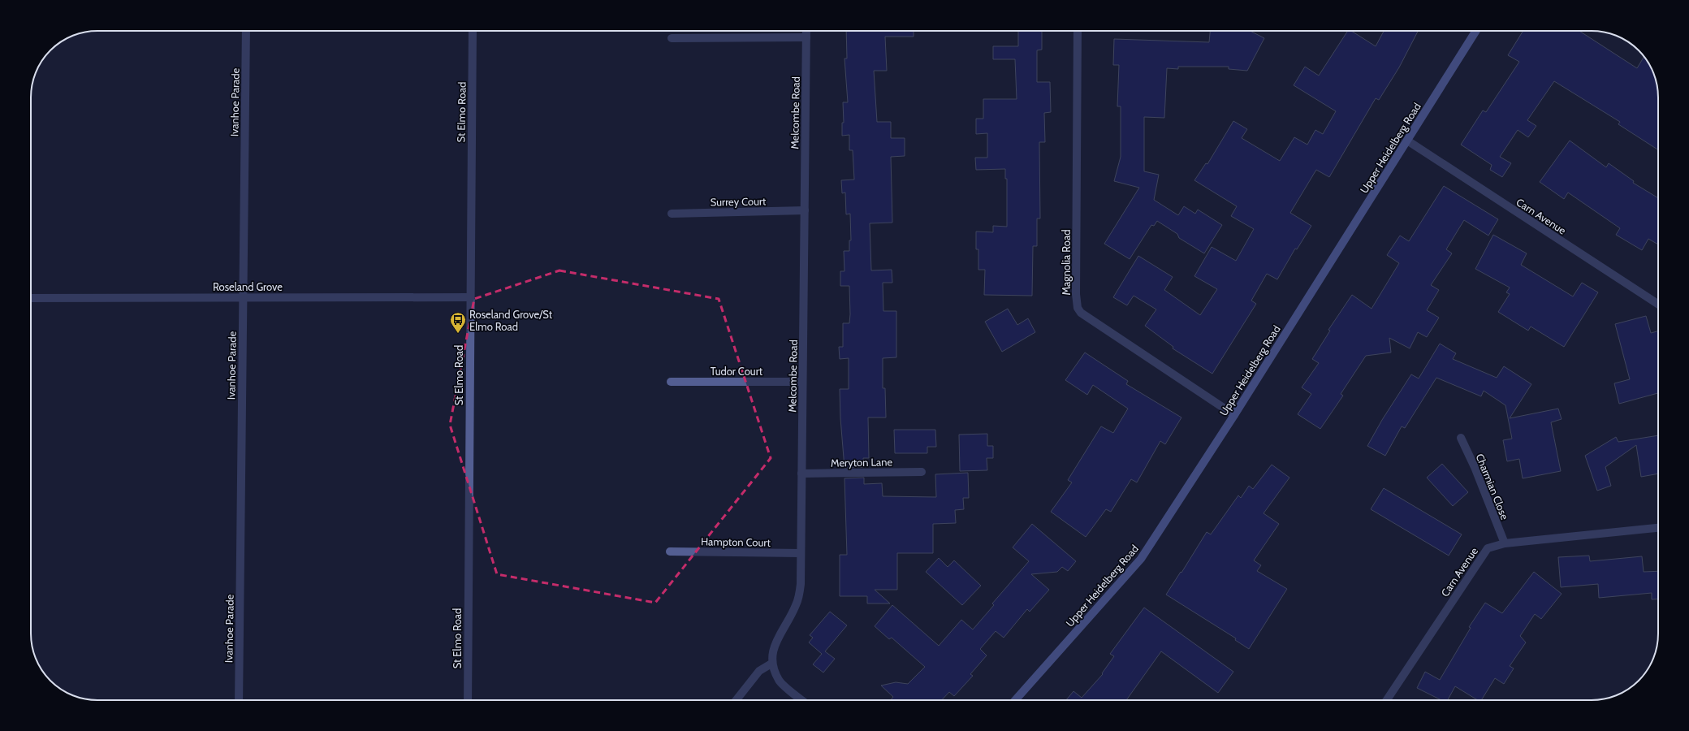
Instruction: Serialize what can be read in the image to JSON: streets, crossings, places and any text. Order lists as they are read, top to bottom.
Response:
{
  "streets": {
    "main road": ["Upper Heidelberg Road"],
    "street": [
      "Ivanhoe Parade",
      "St Elmo Road",
      "Melcombe Road",
      "Surrey Court",
      "Carn Avenue",
      "Magnolia Road",
      "Roseland Grove",
      "Tudor Court",
      "Meryton Lane",
      "Charmian Close",
      "Hampton Court"
    ]
  },
  "crossings": [
    ["Ivanhoe Parade", "Roseland Grove"],
    ["St Elmo Road", "Roseland Grove"],
    ["Melcombe Road", "Surrey Court"],
    ["Melcombe Road", "Tudor Court"],
    ["Melcombe Road", "Meryton Lane"],
    ["Melcombe Road", "Hampton Court"],
    ["Upper Heidelberg Road", "Carn Avenue"],
    ["Upper Heidelberg Road", "Magnolia Road"],
    ["Carn Avenue", "Charmian Close"]
  ],
  "places": {
    "bus stop": ["Roseland Grove/St Elmo Road"]
  }
}
